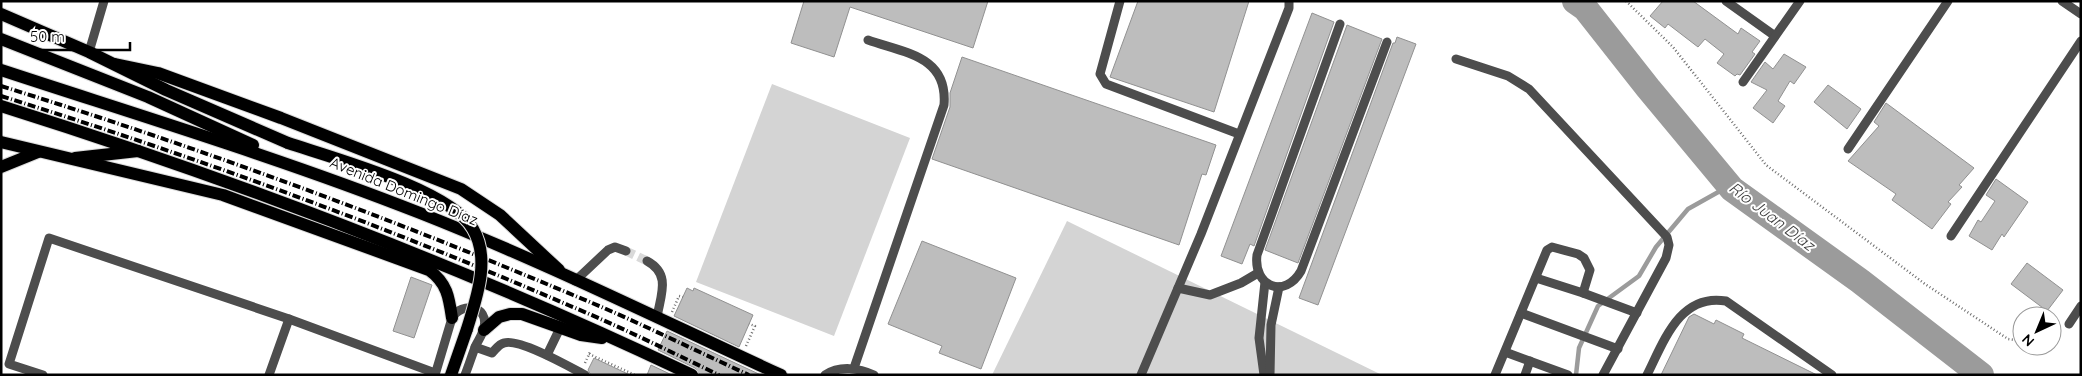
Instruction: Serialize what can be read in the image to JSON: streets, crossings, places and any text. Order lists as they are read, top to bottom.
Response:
{
  "streets": {
    "main road": ["Avenida Domingo Díaz"]
  },
  "water": ["Río Juan Díaz"],
  "scale_bar": "50 m",
  "north": "bottom left"
}
